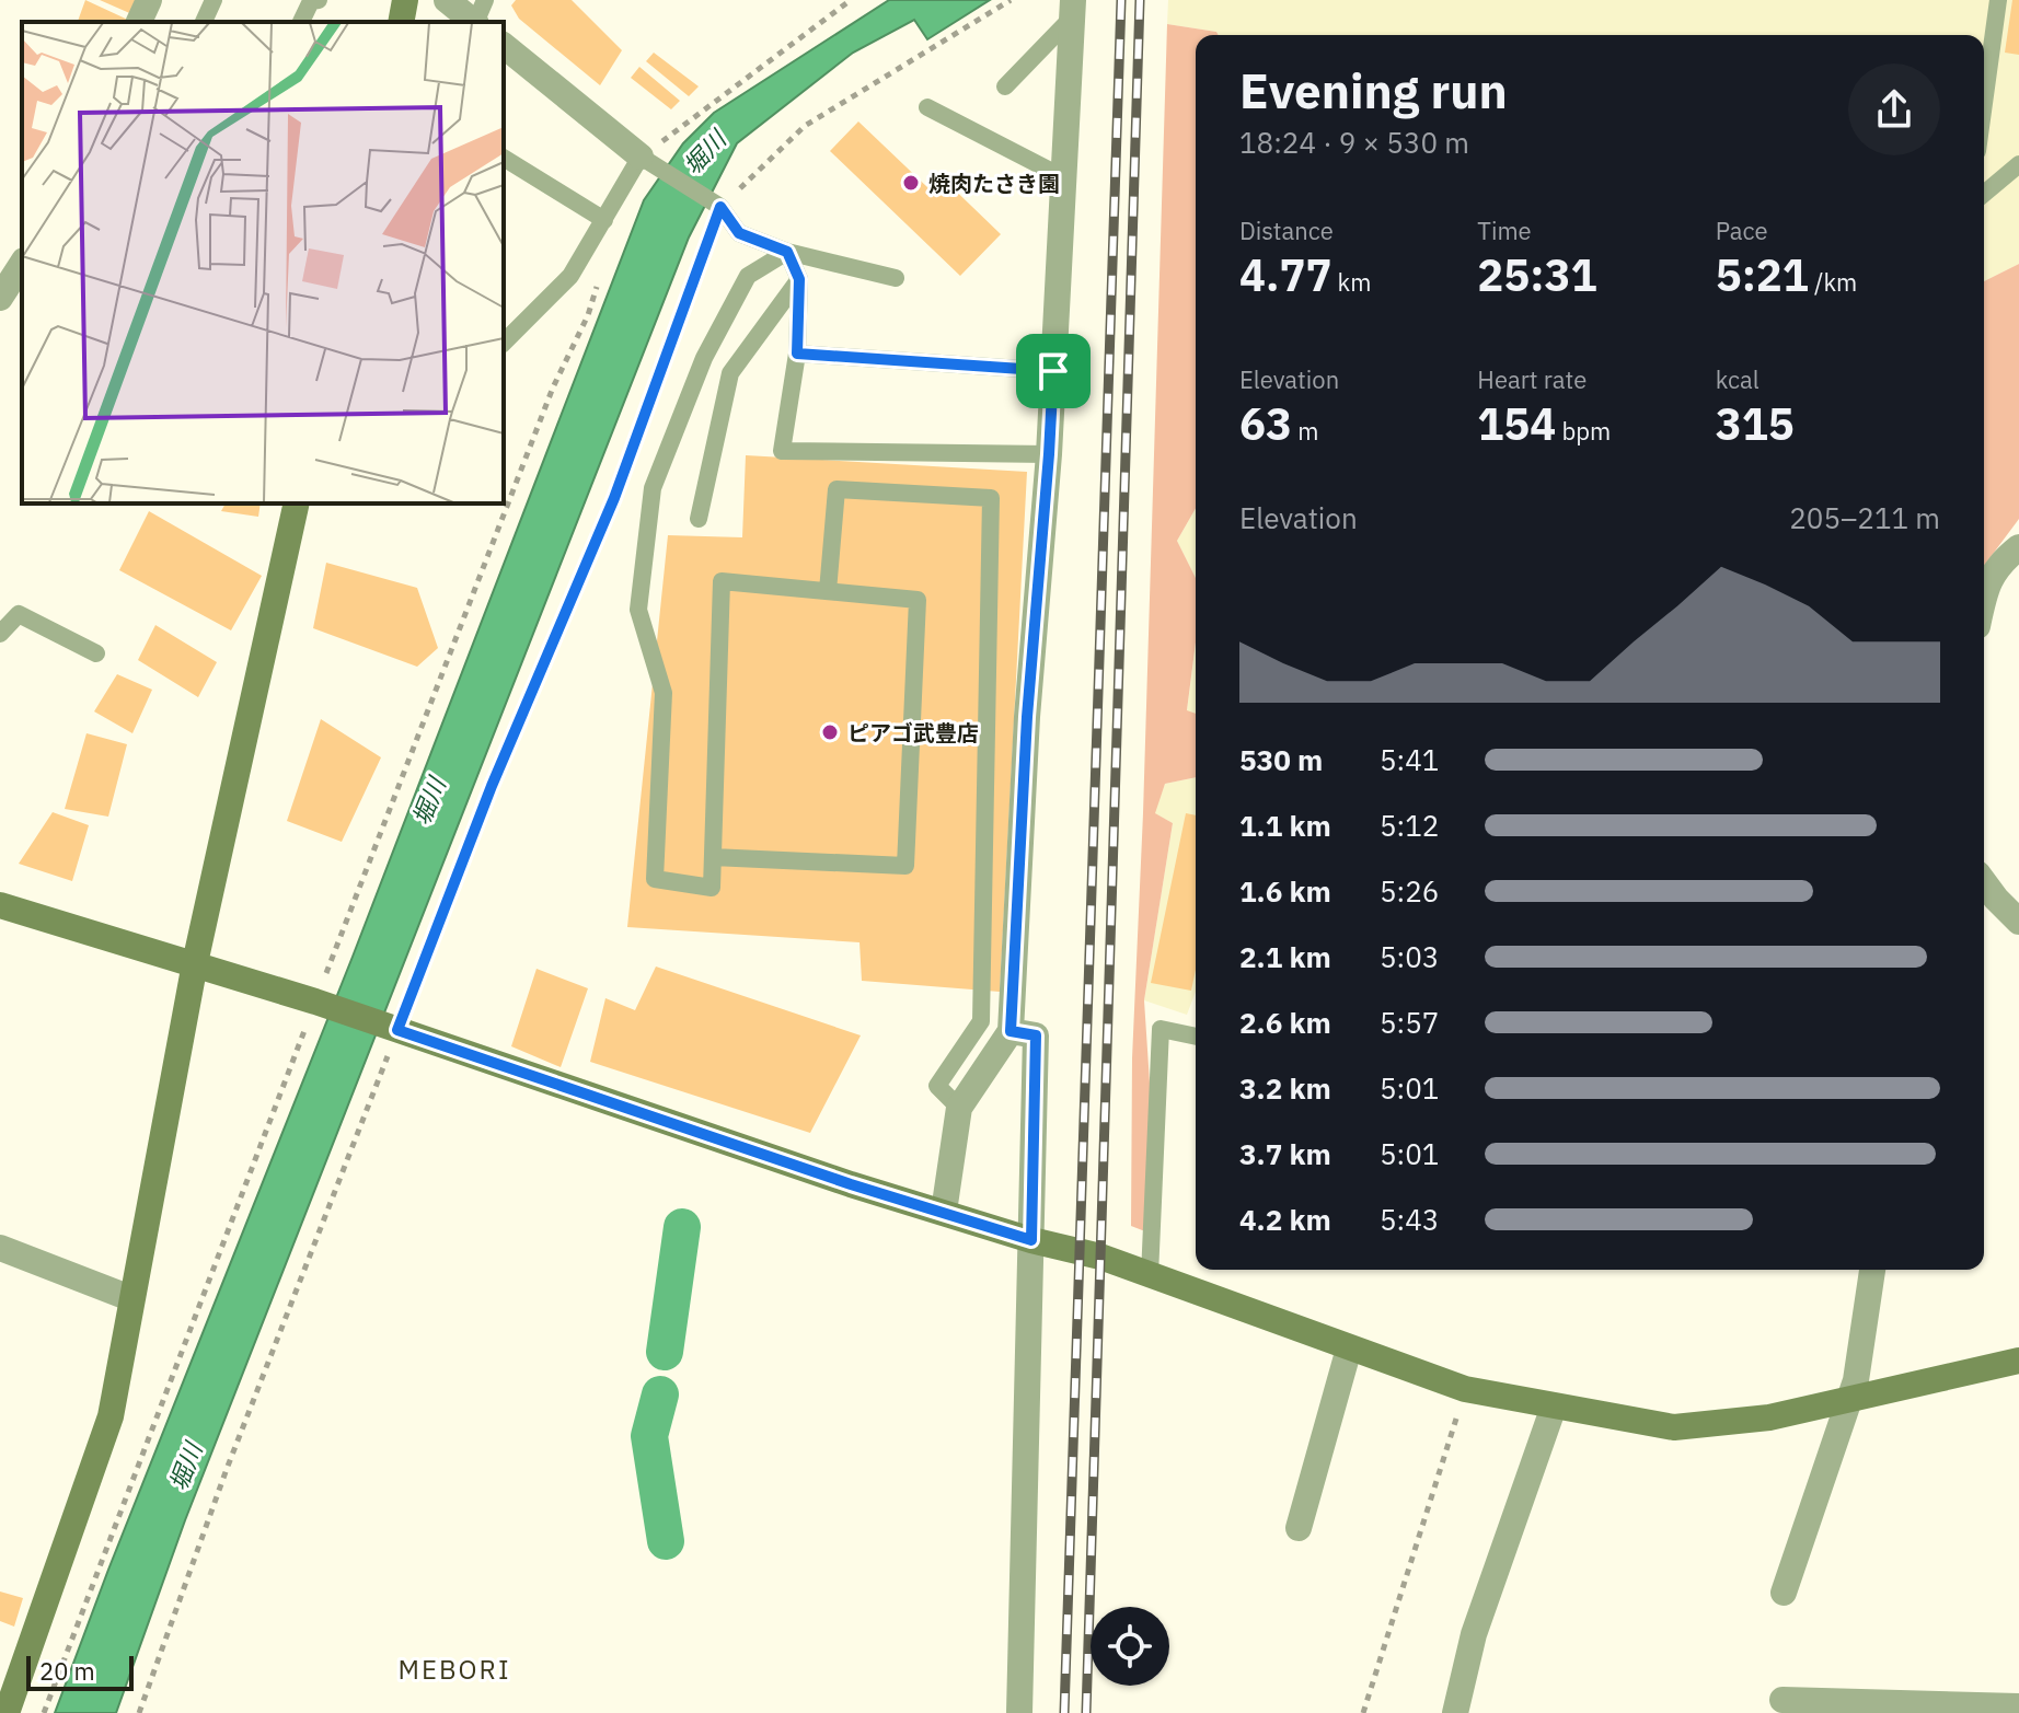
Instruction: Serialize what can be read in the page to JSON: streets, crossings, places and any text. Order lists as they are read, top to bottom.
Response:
{
  "districts": ["MEBORI"],
  "water": ["堀川"],
  "places": ["焼肉たさき園", "ピアゴ武豊店"],
  "scale_bar": "20 m",
  "page": {
    "heading": ["Evening run", "18:24 · 9 × 530 m"],
    "stats": [
      ["Distance", "4.77 km"],
      ["Time", "25:31"],
      ["Pace", "5:21 /km"],
      ["Elevation", "63 m"],
      ["Heart rate", "154 bpm"],
      ["kcal", "315"]
    ],
    "chart": ["Elevation", "205–211 m"],
    "list": [
      {
        "name": "530 m",
        "note": "5:41"
      },
      {
        "name": "1.1 km",
        "note": "5:12"
      },
      {
        "name": "1.6 km",
        "note": "5:26"
      },
      {
        "name": "2.1 km",
        "note": "5:03"
      },
      {
        "name": "2.6 km",
        "note": "5:57"
      },
      {
        "name": "3.2 km",
        "note": "5:01"
      },
      {
        "name": "3.7 km",
        "note": "5:01"
      },
      {
        "name": "4.2 km",
        "note": "5:43"
      }
    ],
    "scale": "20 m"
  }
}
